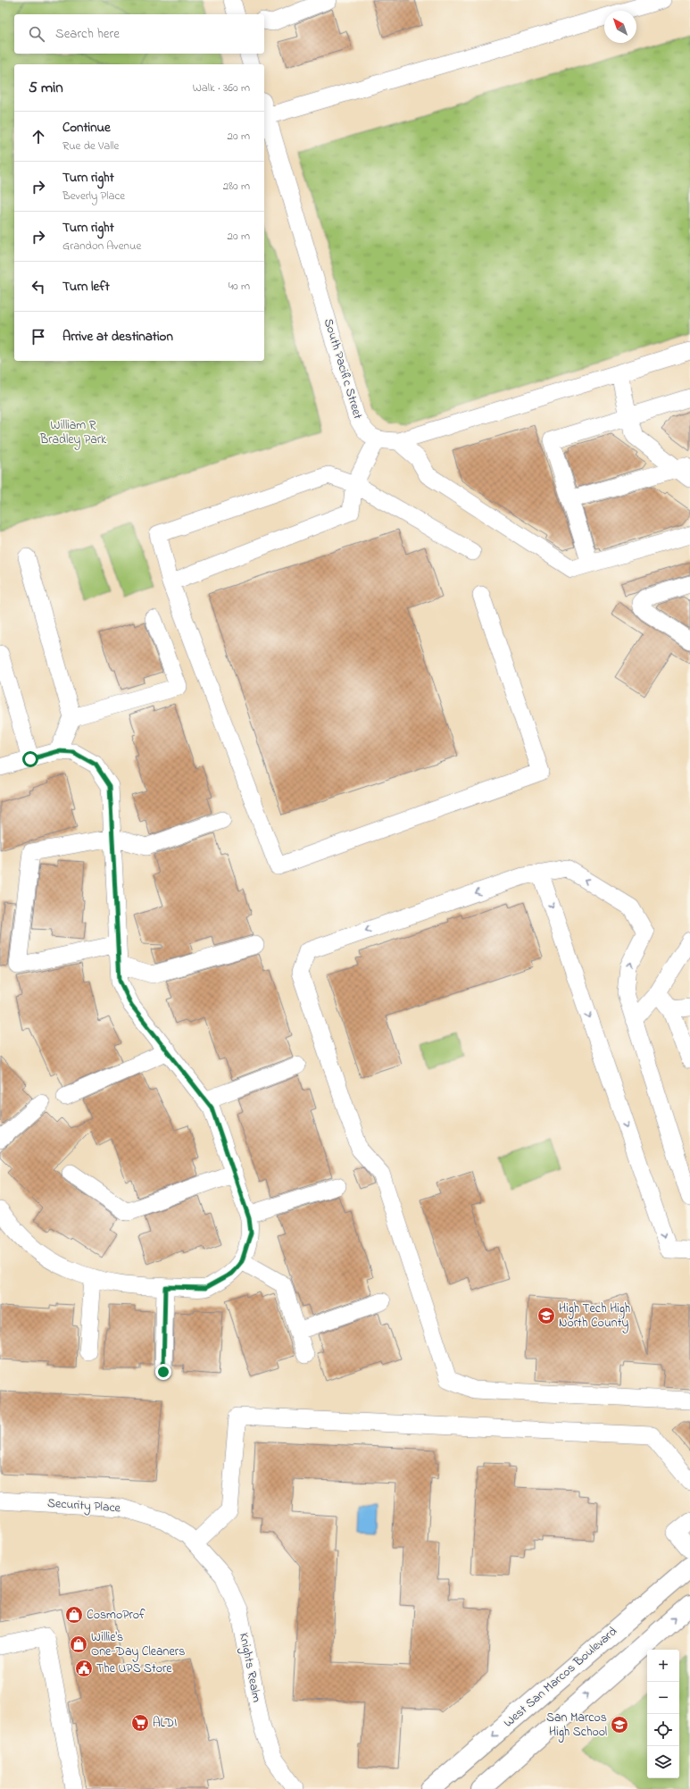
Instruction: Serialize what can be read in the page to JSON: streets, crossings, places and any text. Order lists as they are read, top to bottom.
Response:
{
  "streets": {
    "main road": ["West San Marcos Boulevard"],
    "street": ["South Pacific Street", "Security Place", "Knights Realm"]
  },
  "crossings": [
    ["Security Place", "Knights Realm"]
  ],
  "parks": ["William R Bradley Park"],
  "places": {
    "school or university": ["High Tech High North County", "San Marcos High School"],
    "shop": ["CosmoProf", "Willie's One-Day Cleaners"],
    "public building": ["The UPS Store"],
    "supermarket": ["ALDI"]
  },
  "north": "top left",
  "page": {
    "search": "Search here",
    "heading": ["5 min", "Walk · 360 m"],
    "list": [
      ["Continue", "Rue de Valle", "20 m"],
      ["Turn right", "Beverly Place", "280 m"],
      ["Turn right", "Grandon Avenue", "20 m"],
      ["Turn left", "40 m"],
      "Arrive at destination"
    ],
    "map_buttons": ["+", "−"]
  }
}
